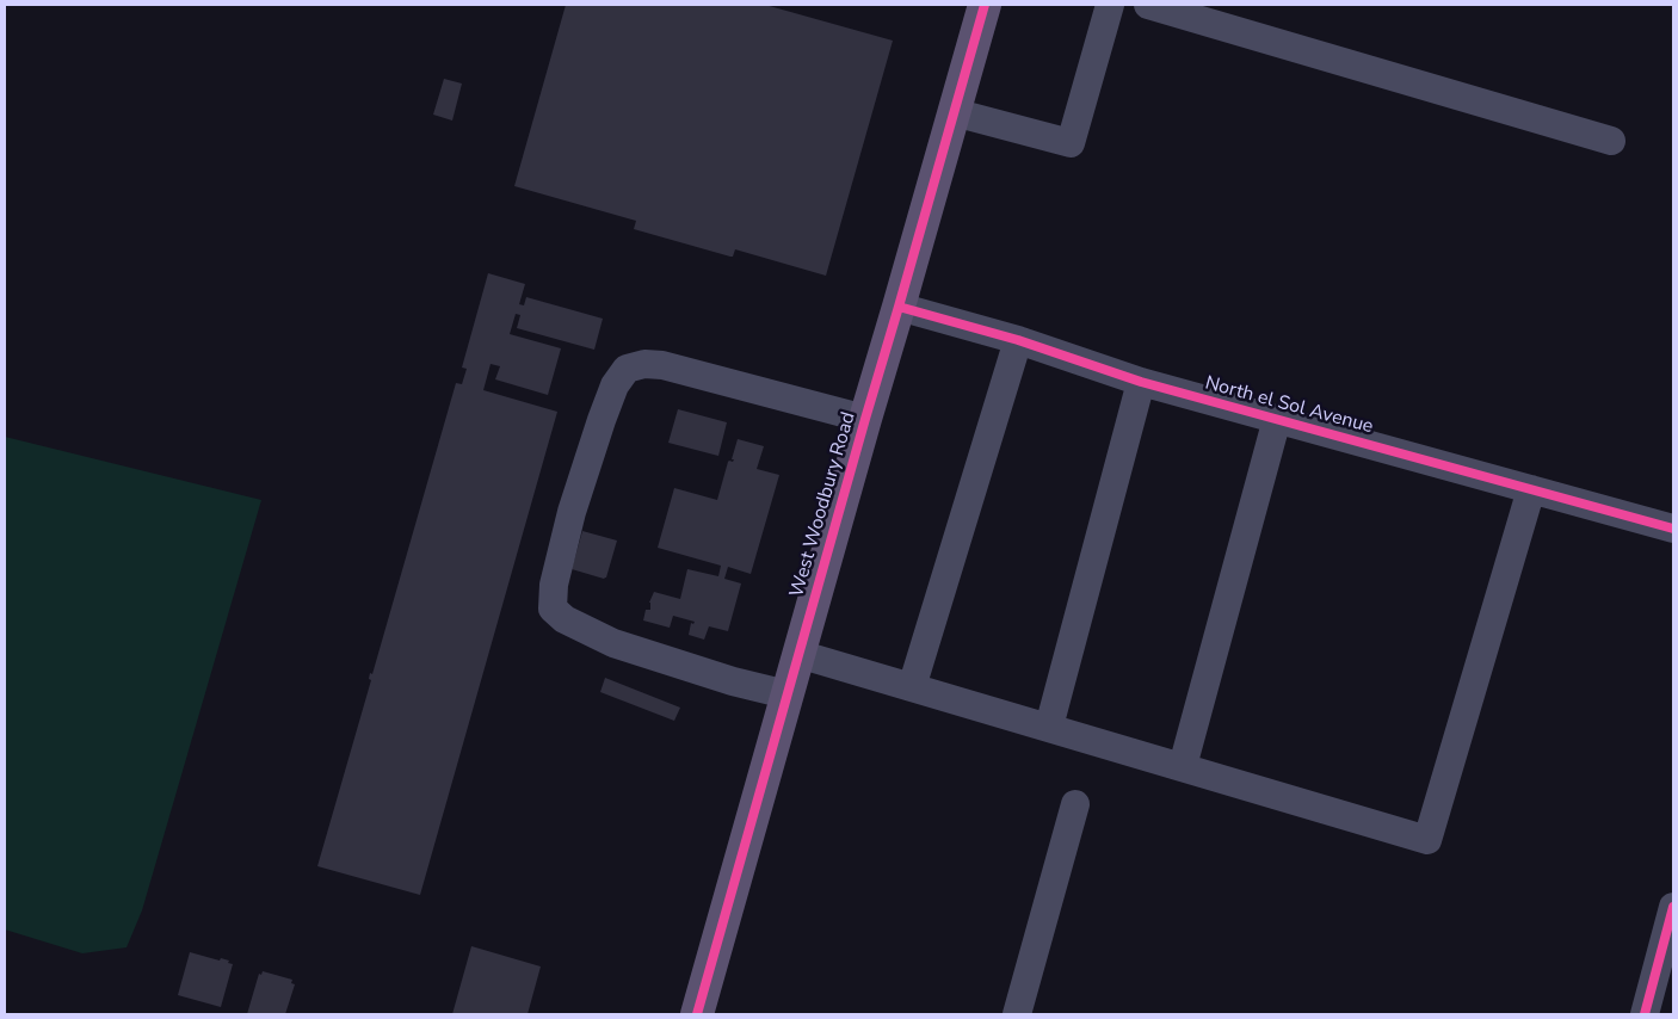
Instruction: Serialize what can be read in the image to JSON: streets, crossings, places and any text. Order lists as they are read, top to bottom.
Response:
{
  "streets": {
    "main road": ["West Woodbury Road"],
    "street": ["North el Sol Avenue"]
  },
  "crossings": [
    ["North el Sol Avenue", "West Woodbury Road"]
  ]
}
